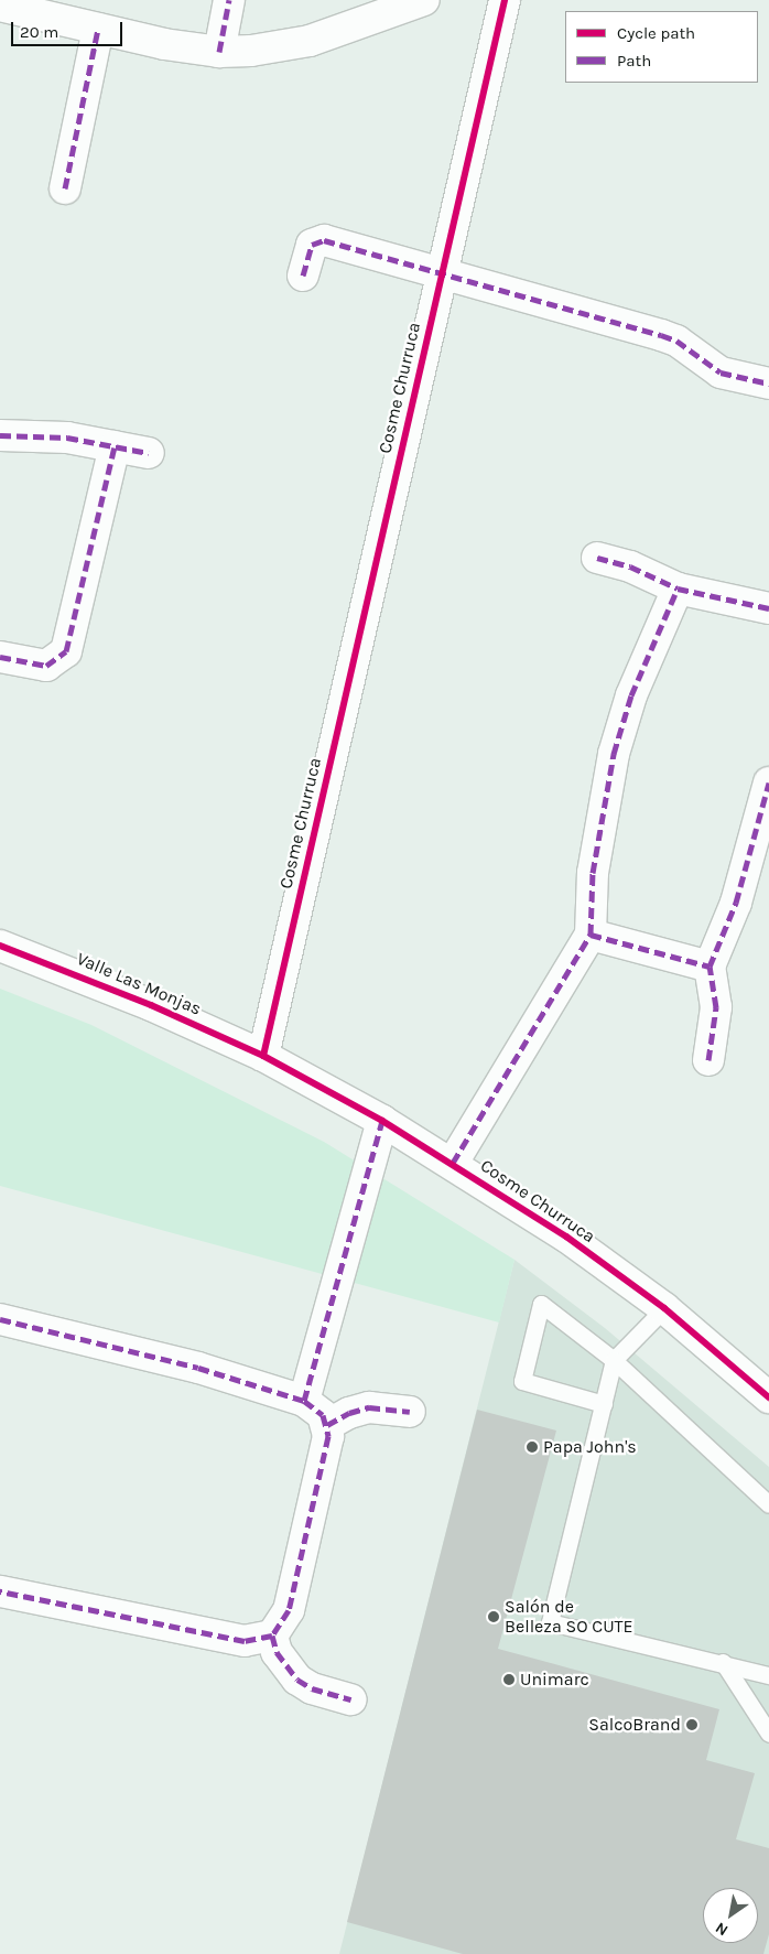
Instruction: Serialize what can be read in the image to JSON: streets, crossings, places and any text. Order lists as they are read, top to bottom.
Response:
{
  "streets": {
    "street": ["Cosme Churruca", "Valle Las Monjas"]
  },
  "crossings": [
    ["Cosme Churruca", "Valle Las Monjas"]
  ],
  "places": [
    "Papa John's",
    "Salón de Belleza SO CUTE",
    "Unimarc",
    "SalcoBrand"
  ],
  "legend": ["Cycle path", "Path"],
  "scale_bar": "20 m",
  "north": "bottom left"
}
